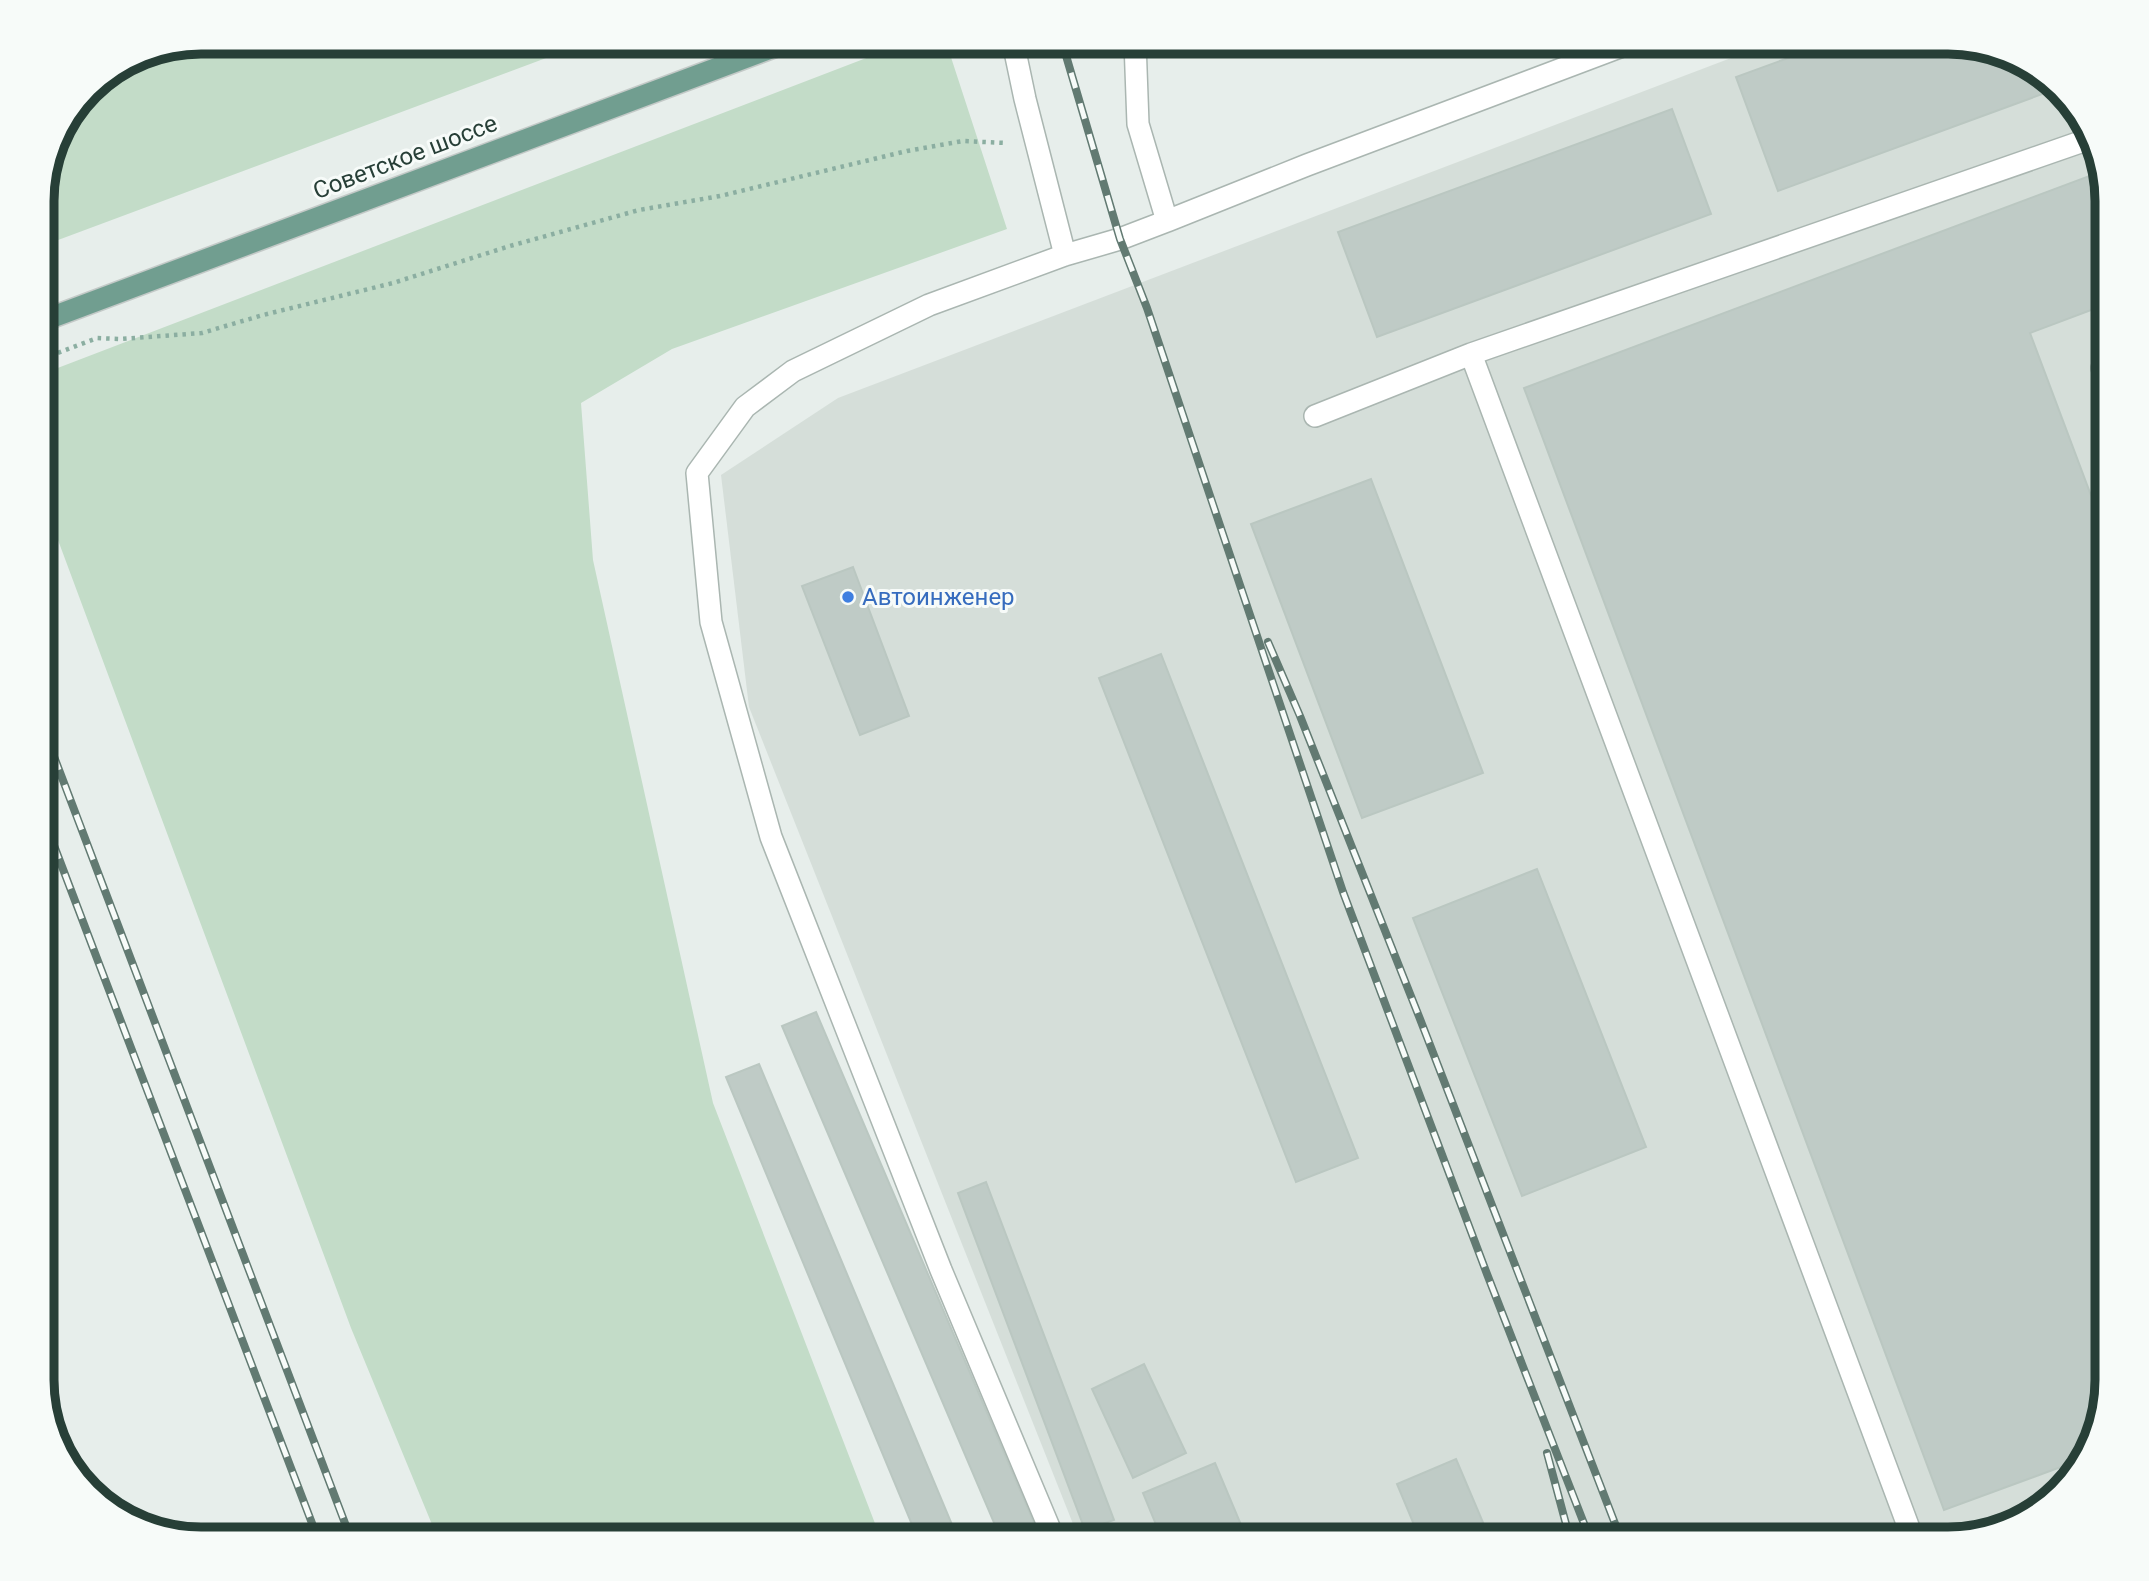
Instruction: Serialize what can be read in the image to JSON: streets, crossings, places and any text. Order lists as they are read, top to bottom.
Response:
{
  "streets": {
    "main road": ["Советское шоссе"]
  },
  "places": ["Автоинженер"]
}
